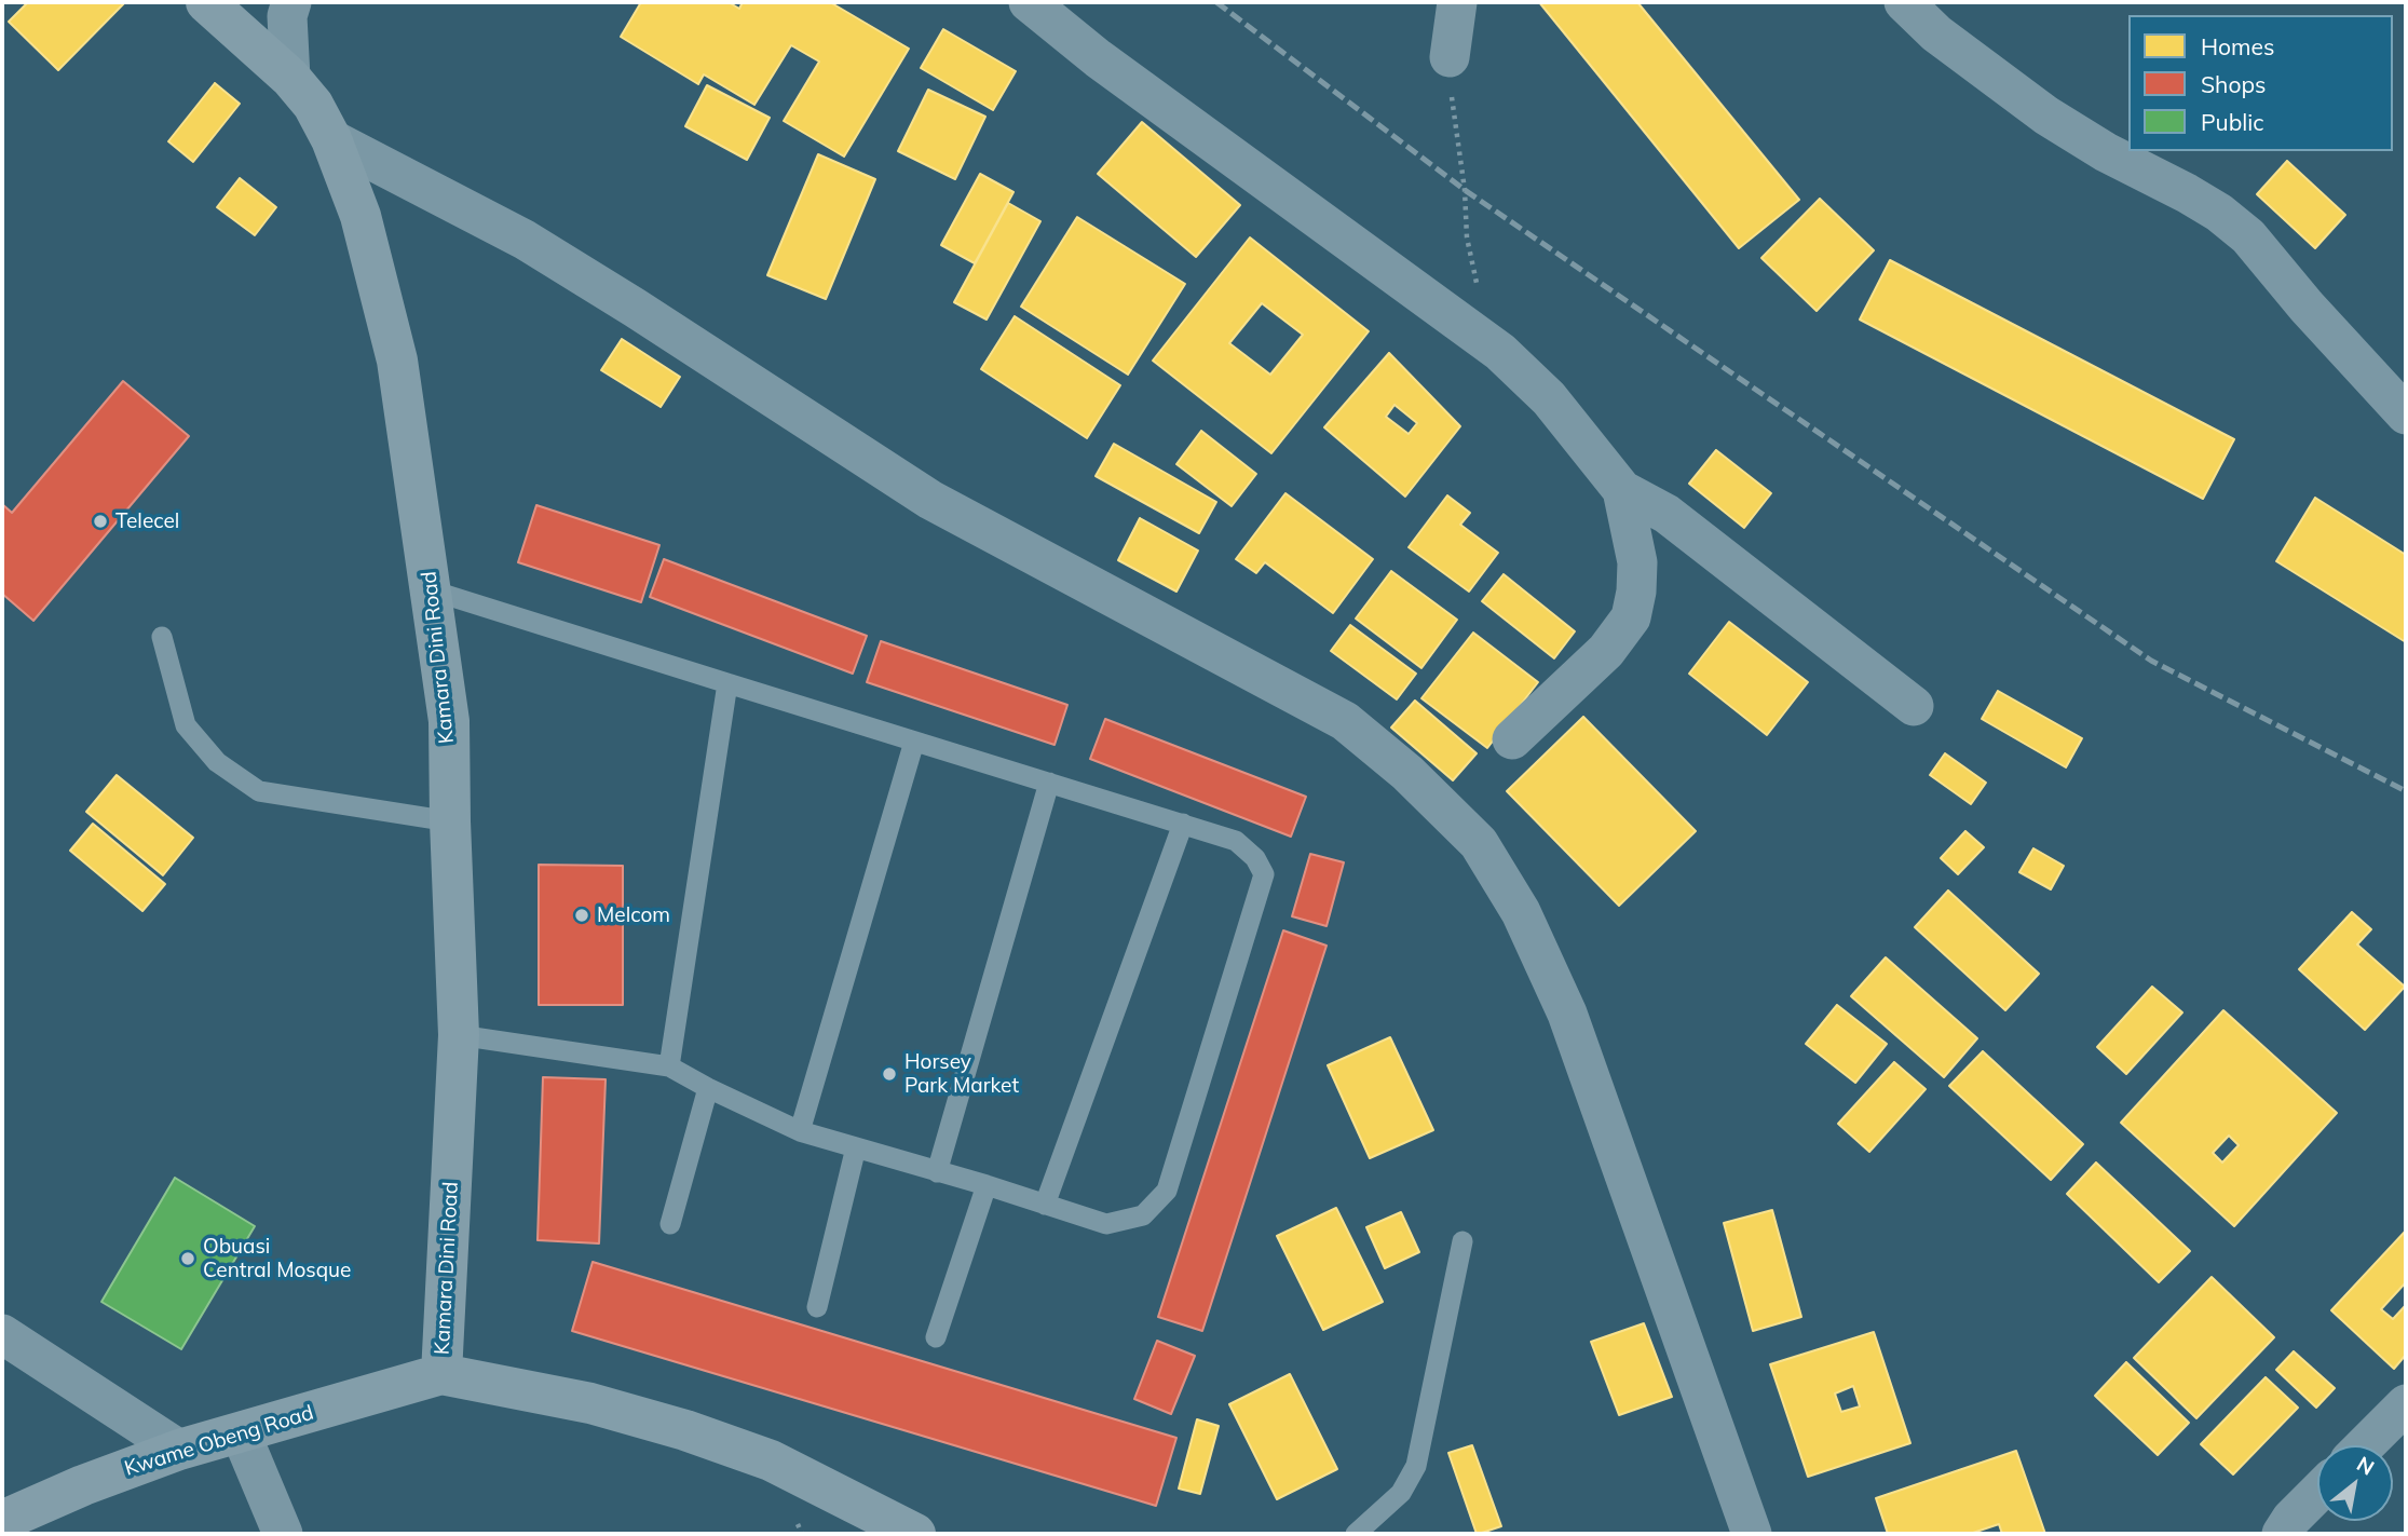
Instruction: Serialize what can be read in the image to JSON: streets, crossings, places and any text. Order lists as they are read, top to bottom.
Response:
{
  "streets": {
    "street": ["Kamara Dini Road", "Kwame Obeng Road"]
  },
  "crossings": [
    ["Kamara Dini Road", "Kwame Obeng Road"]
  ],
  "places": [
    "Telecel",
    "Melcom",
    "Horsey Park Market",
    "Obuasi Central Mosque"
  ],
  "legend": ["Homes", "Shops", "Public"],
  "north": "top right"
}
